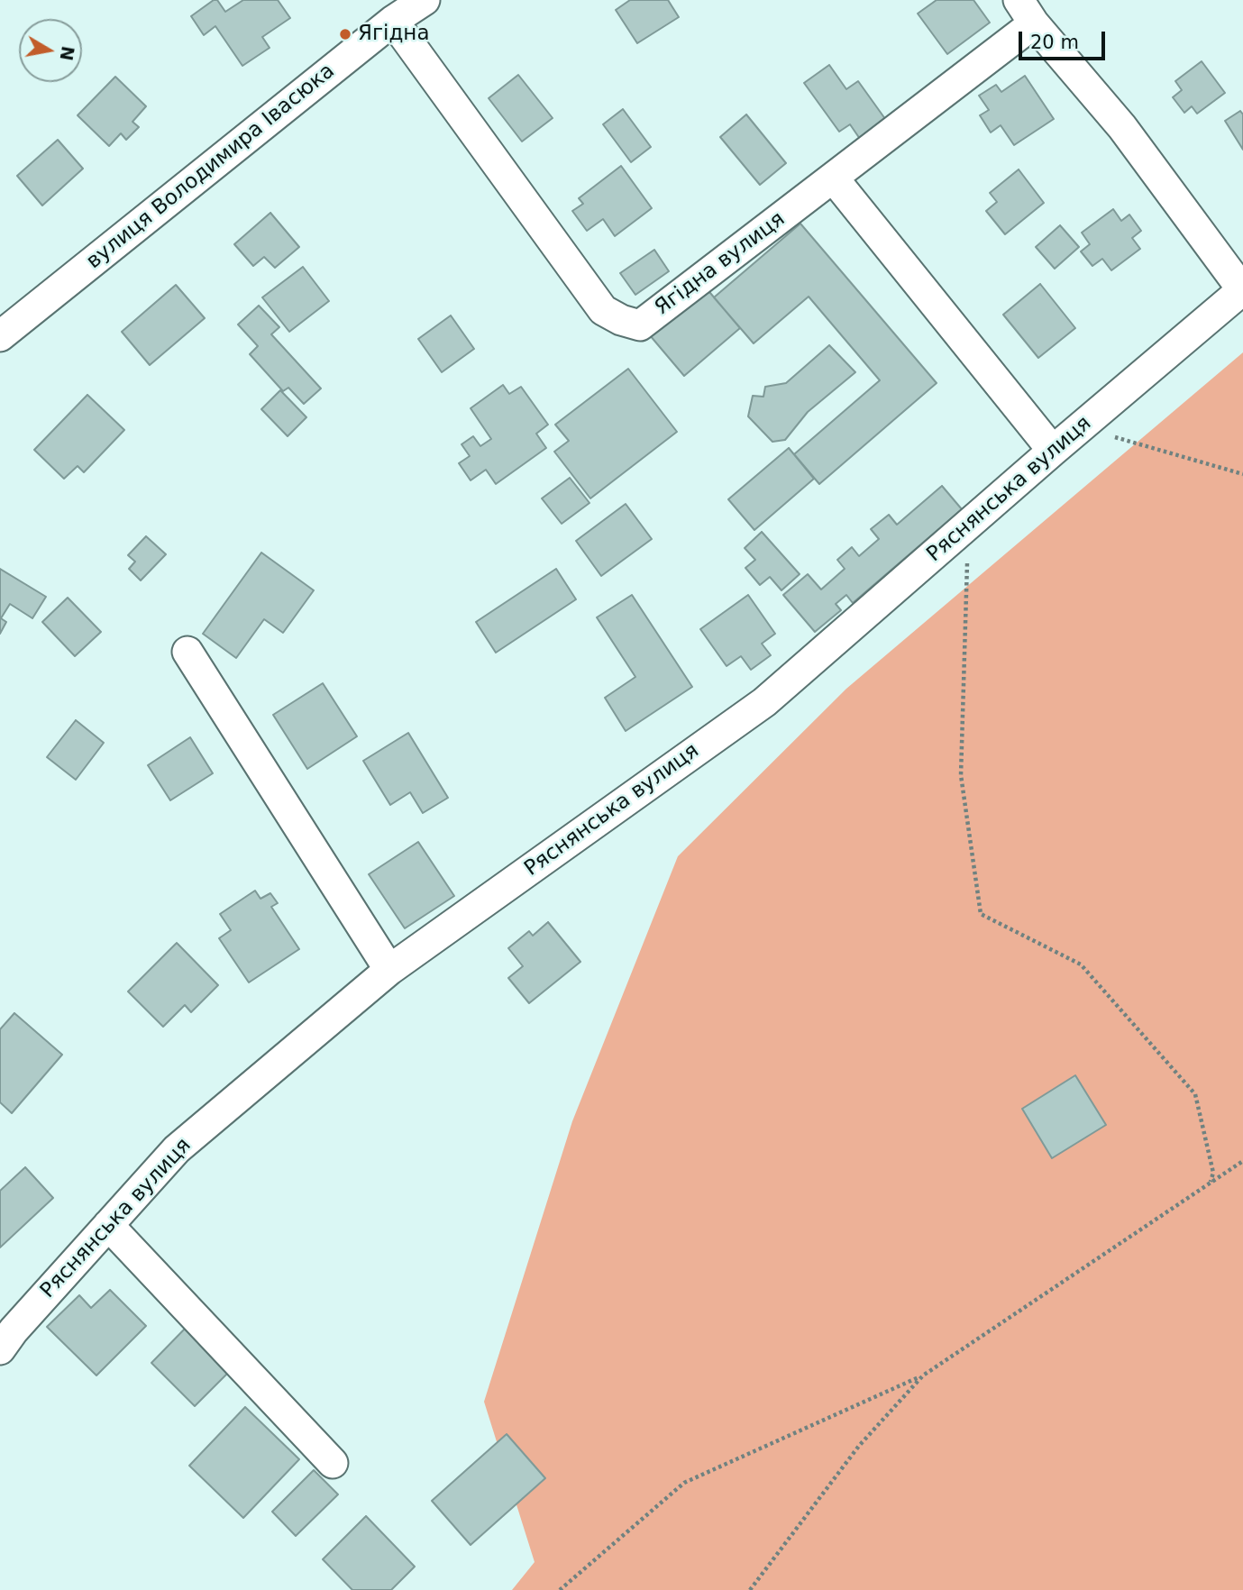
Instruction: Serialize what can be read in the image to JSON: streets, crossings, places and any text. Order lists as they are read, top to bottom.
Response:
{
  "streets": {
    "street": ["вулиця Володимира Івасюка", "Ягідна вулиця", "Ряснянська вулиця"]
  },
  "crossings": [
    ["вулиця Володимира Івасюка", "Ягідна вулиця"]
  ],
  "places": ["Ягідна"],
  "scale_bar": "20 m",
  "north": "right"
}
